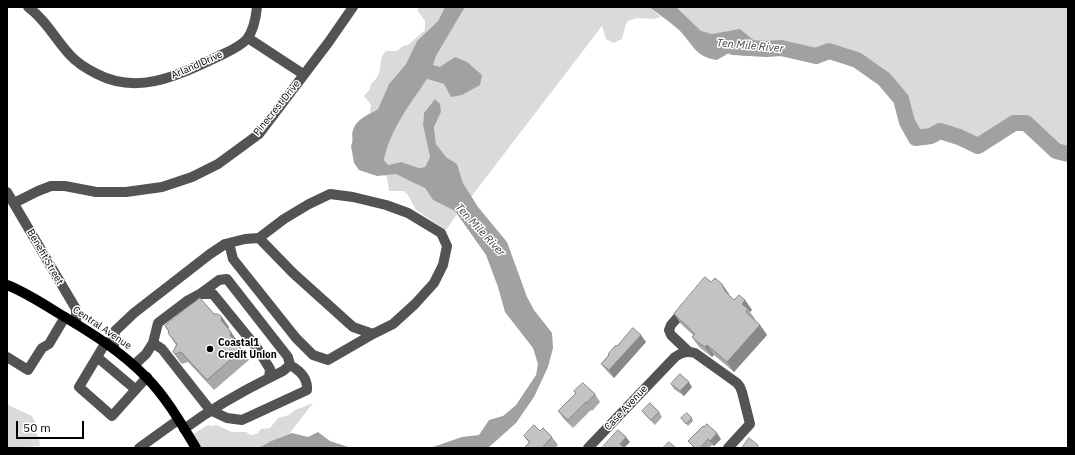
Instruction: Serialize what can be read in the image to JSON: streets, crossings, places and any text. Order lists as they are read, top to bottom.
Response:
{
  "streets": {
    "main road": ["Central Avenue"],
    "street": [
      "Arland Drive",
      "Pinecrest Drive",
      "Benefit Street",
      "Case Avenue"
    ]
  },
  "crossings": [
    ["Pinecrest Drive", "Benefit Street"],
    ["Benefit Street", "Central Avenue"]
  ],
  "water": ["Ten Mile River"],
  "places": ["Coastal1 Credit Union"],
  "scale_bar": "50 m"
}
